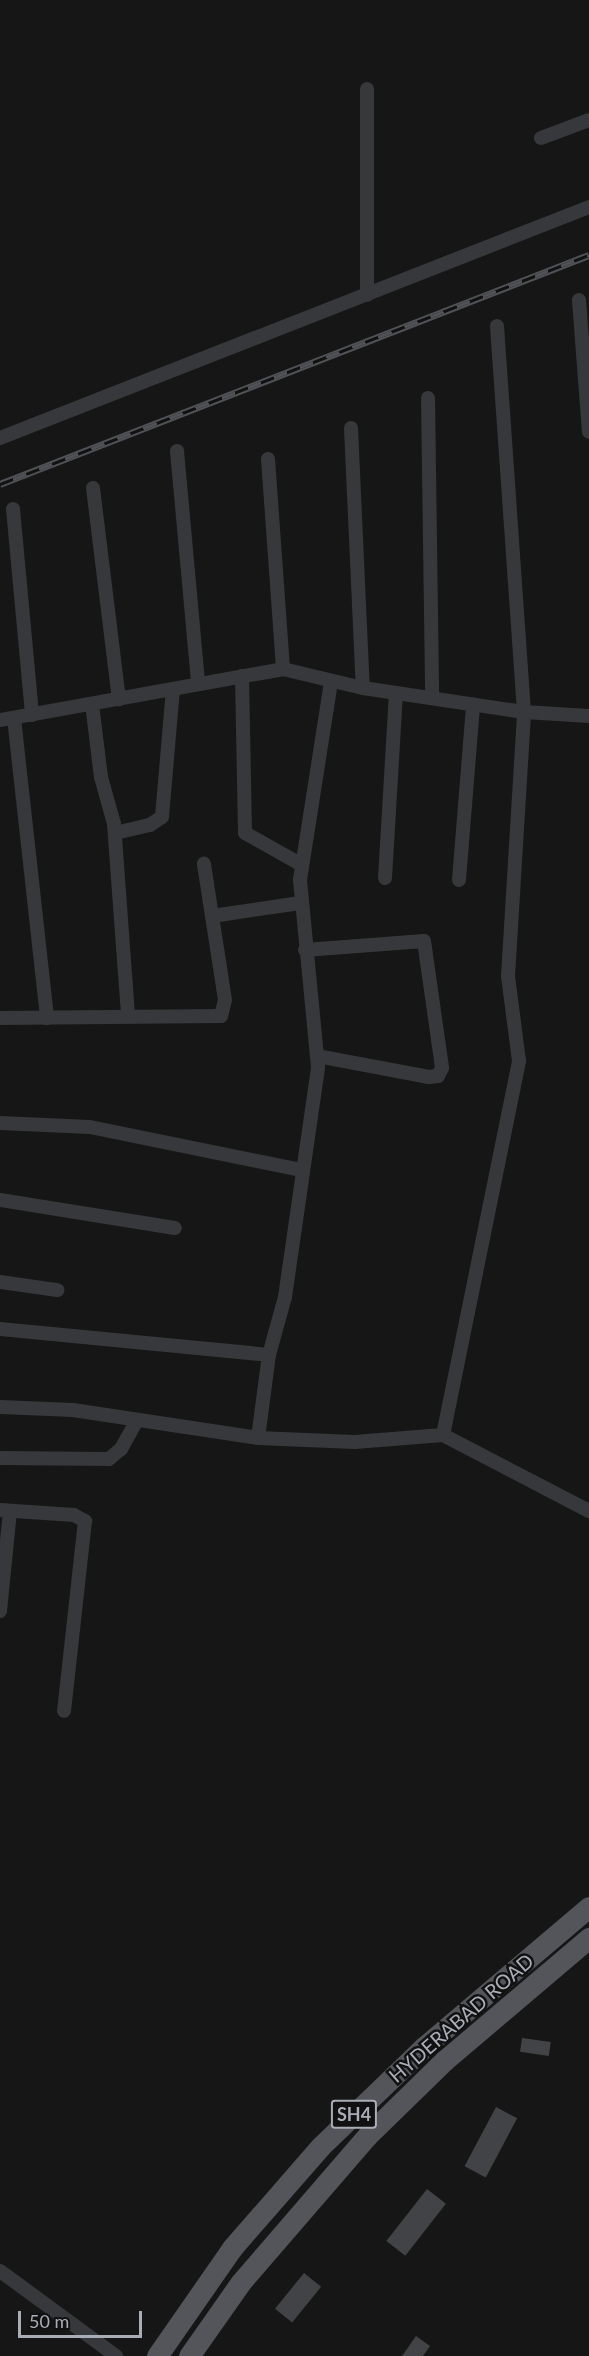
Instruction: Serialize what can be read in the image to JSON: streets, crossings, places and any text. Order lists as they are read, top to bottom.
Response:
{
  "streets": {
    "main road": ["HYDERABAD ROAD", "SH4"]
  },
  "scale_bar": "50 m"
}
